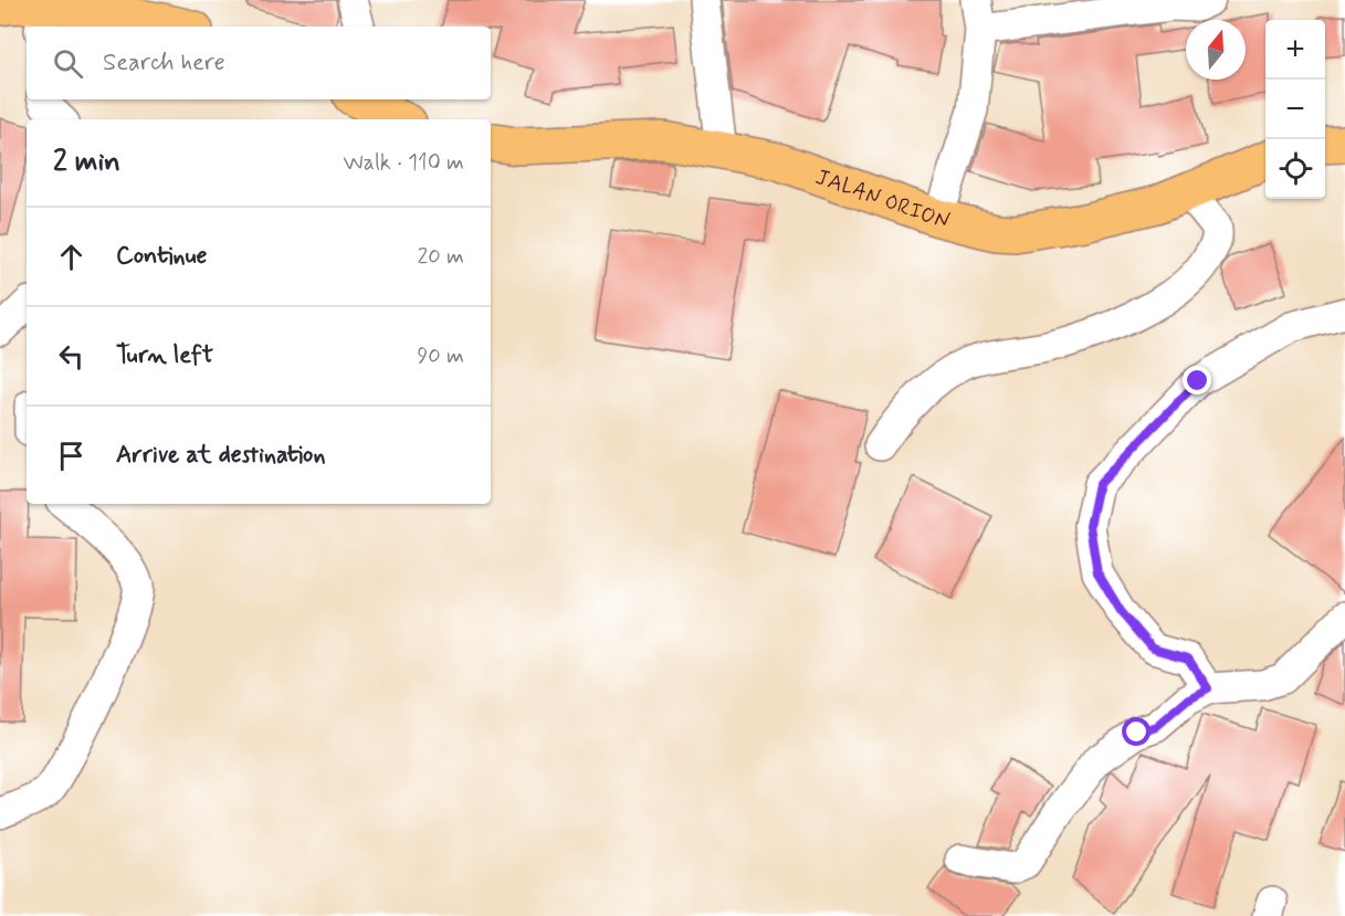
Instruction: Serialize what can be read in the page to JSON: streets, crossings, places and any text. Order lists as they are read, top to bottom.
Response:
{
  "streets": {
    "highway": ["JALAN ORION"]
  },
  "north": "top",
  "page": {
    "map_buttons": ["+", "−"],
    "search": "Search here",
    "heading": ["2 min", "Walk · 110 m"],
    "list": [
      ["Continue", "20 m"],
      ["Turn left", "90 m"],
      "Arrive at destination"
    ]
  }
}
